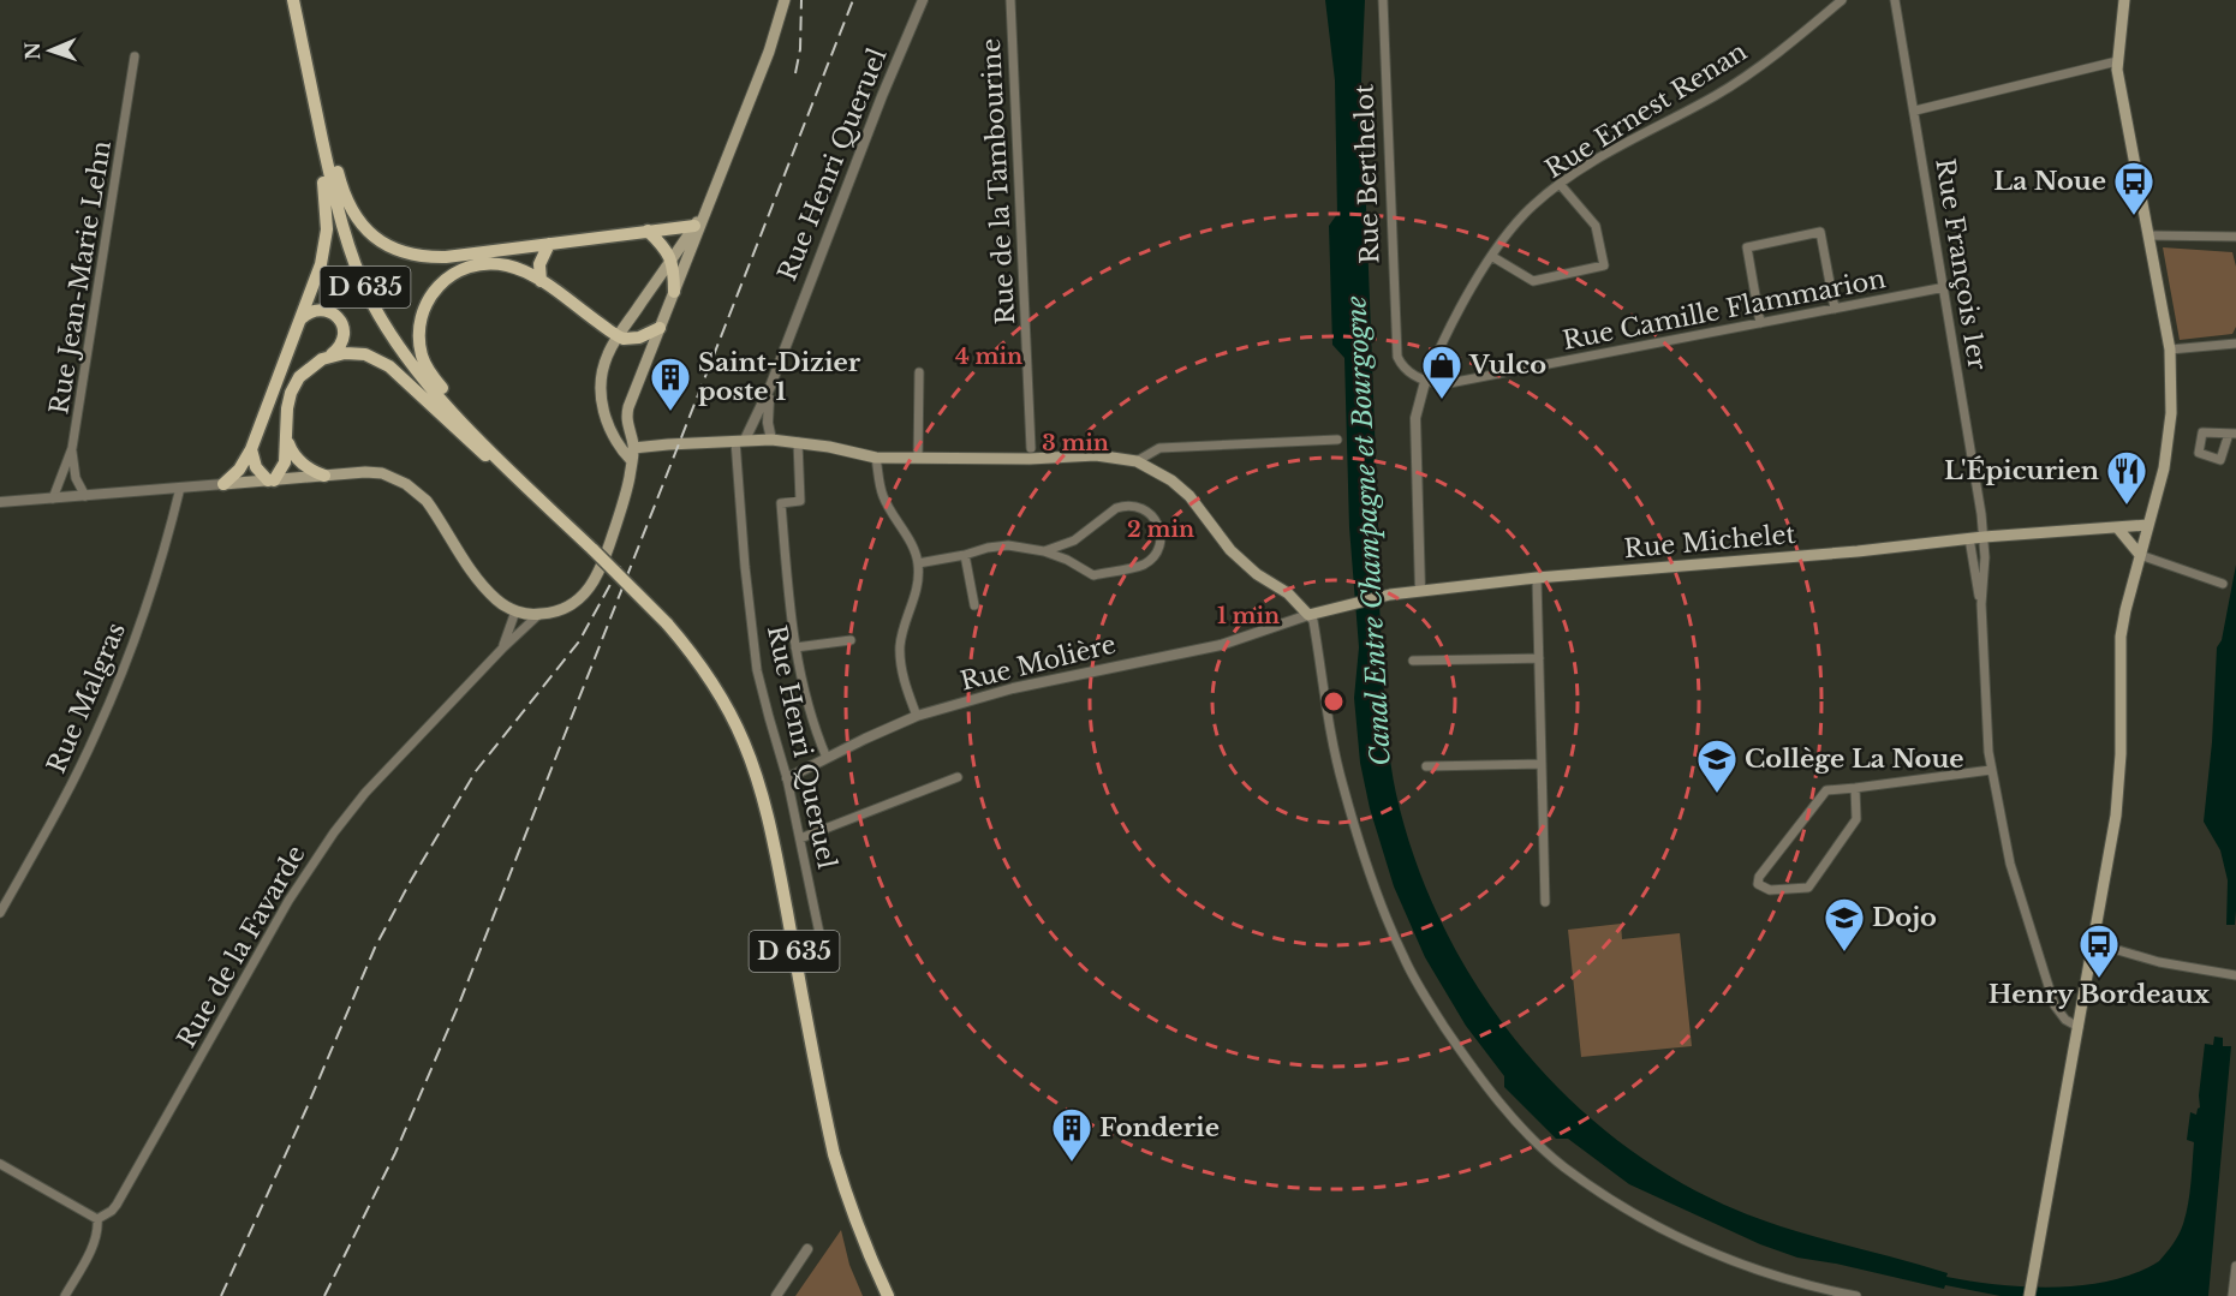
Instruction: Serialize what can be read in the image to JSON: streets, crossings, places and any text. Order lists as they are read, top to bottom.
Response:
{
  "streets": {
    "main road": ["D 635", "Rue Michelet"],
    "street": [
      "Rue Ernest Renan",
      "Rue Henri Queruel",
      "Rue Berthelot",
      "Rue de la Tambourine",
      "Rue François 1er",
      "Rue Jean-Marie Lehn",
      "Rue Camille Flammarion",
      "Rue Molière",
      "Rue Malgras",
      "Rue de la Favarde"
    ]
  },
  "crossings": [
    ["Rue Ernest Renan", "Rue Berthelot"],
    ["Rue Ernest Renan", "Rue Camille Flammarion"],
    ["Rue Henri Queruel", "Rue Molière"],
    ["Rue Berthelot", "Rue Camille Flammarion"],
    ["Rue François 1er", "Rue Camille Flammarion"],
    ["Rue François 1er", "Rue Michelet"],
    ["Rue Michelet", "Rue Molière"]
  ],
  "water": ["Canal Entre Champagne et Bourgogne"],
  "places": {
    "bus stop": ["La Noue", "Henry Bordeaux"],
    "shop": ["Vulco"],
    "building": ["Saint-Dizier poste 1", "Fonderie"],
    "restaurant": ["L'Épicurien"],
    "school or university": ["Collège La Noue", "Dojo"]
  },
  "north": "left",
  "rings": [
    "4 min",
    "3 min",
    "2 min",
    "1 min"
  ]
}
